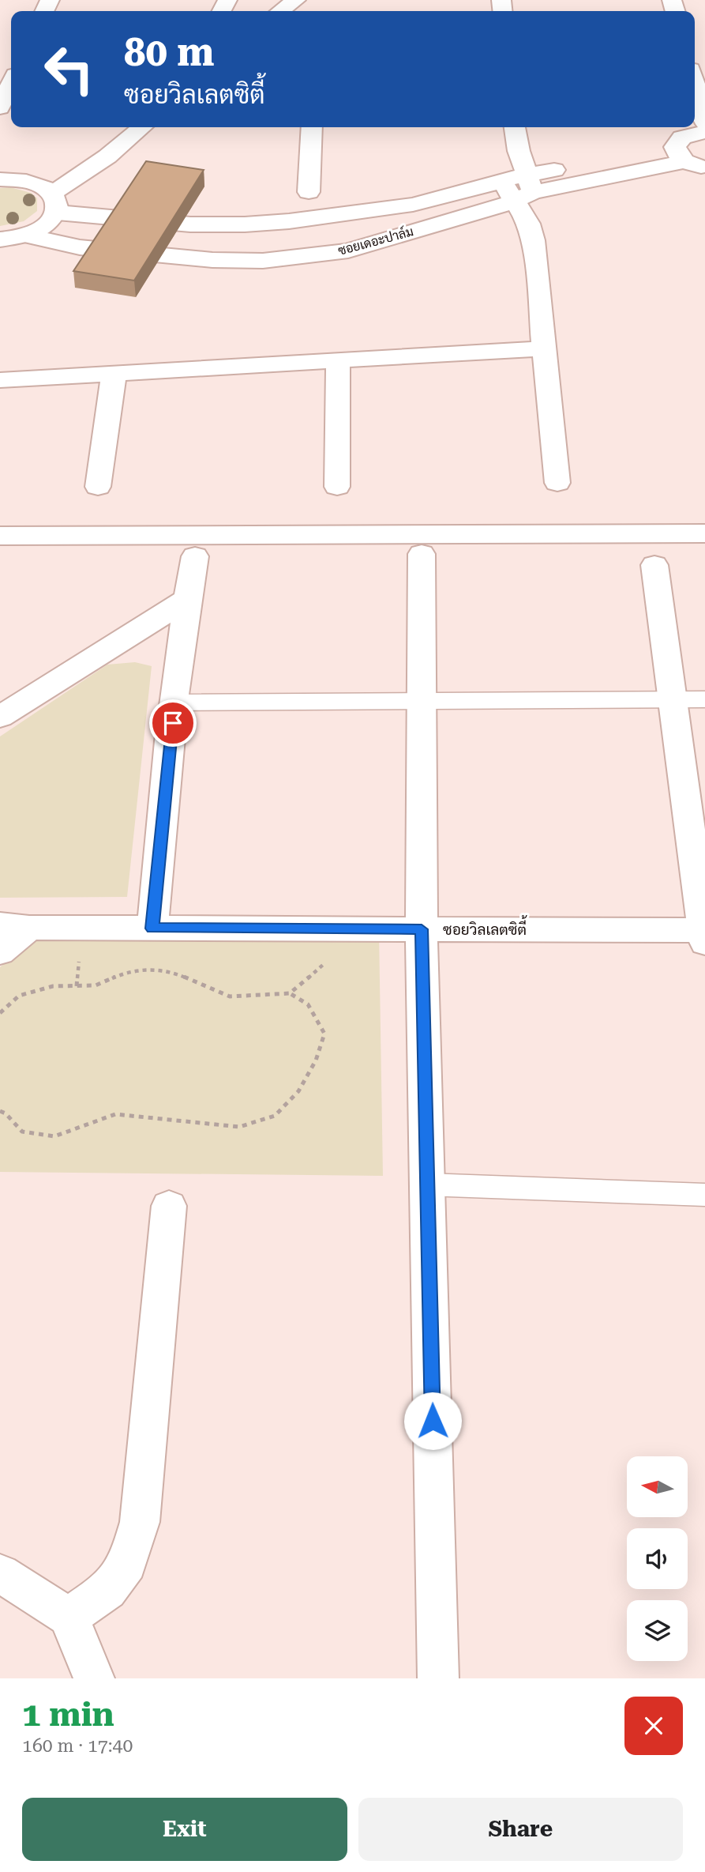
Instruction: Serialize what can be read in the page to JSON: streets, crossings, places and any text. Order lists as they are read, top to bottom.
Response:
{
  "streets": {
    "street": ["ซอยเดอะปาล์ม", "ซอยวิลเลตซิตี้"]
  },
  "north": "left",
  "page": {
    "turn": ["80 m", "ซอยวิลเลตซิตี้"],
    "heading": ["1 min", "160 m · 17:40"],
    "buttons": ["Exit", "Share"]
  }
}
